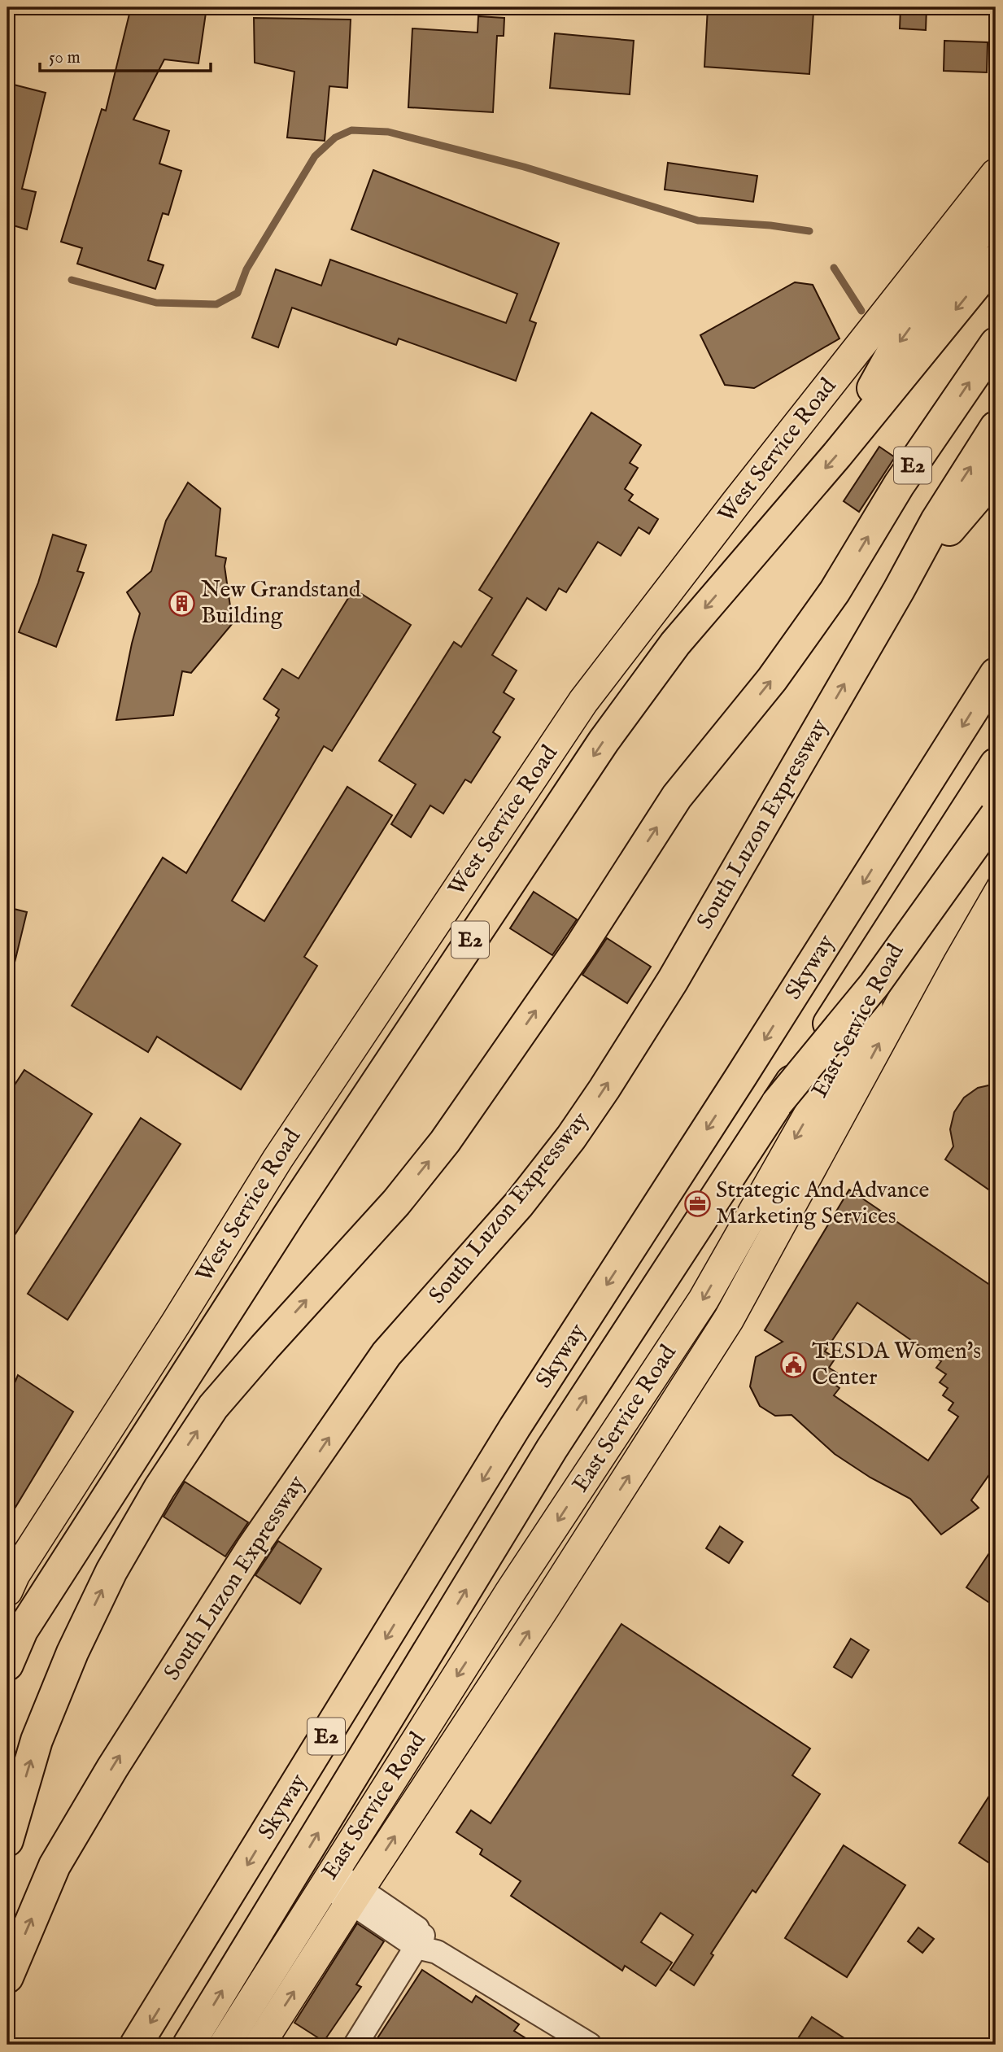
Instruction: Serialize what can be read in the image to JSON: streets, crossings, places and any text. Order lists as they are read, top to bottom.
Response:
{
  "streets": {
    "highway": ["E2", "South Luzon Expressway", "Skyway"],
    "main road": ["West Service Road", "East Service Road"]
  },
  "places": {
    "building": ["New Grandstand Building"],
    "office": ["Strategic And Advance Marketing Services"],
    "public building": ["TESDA Women's Center"]
  },
  "scale_bar": "50 m"
}
